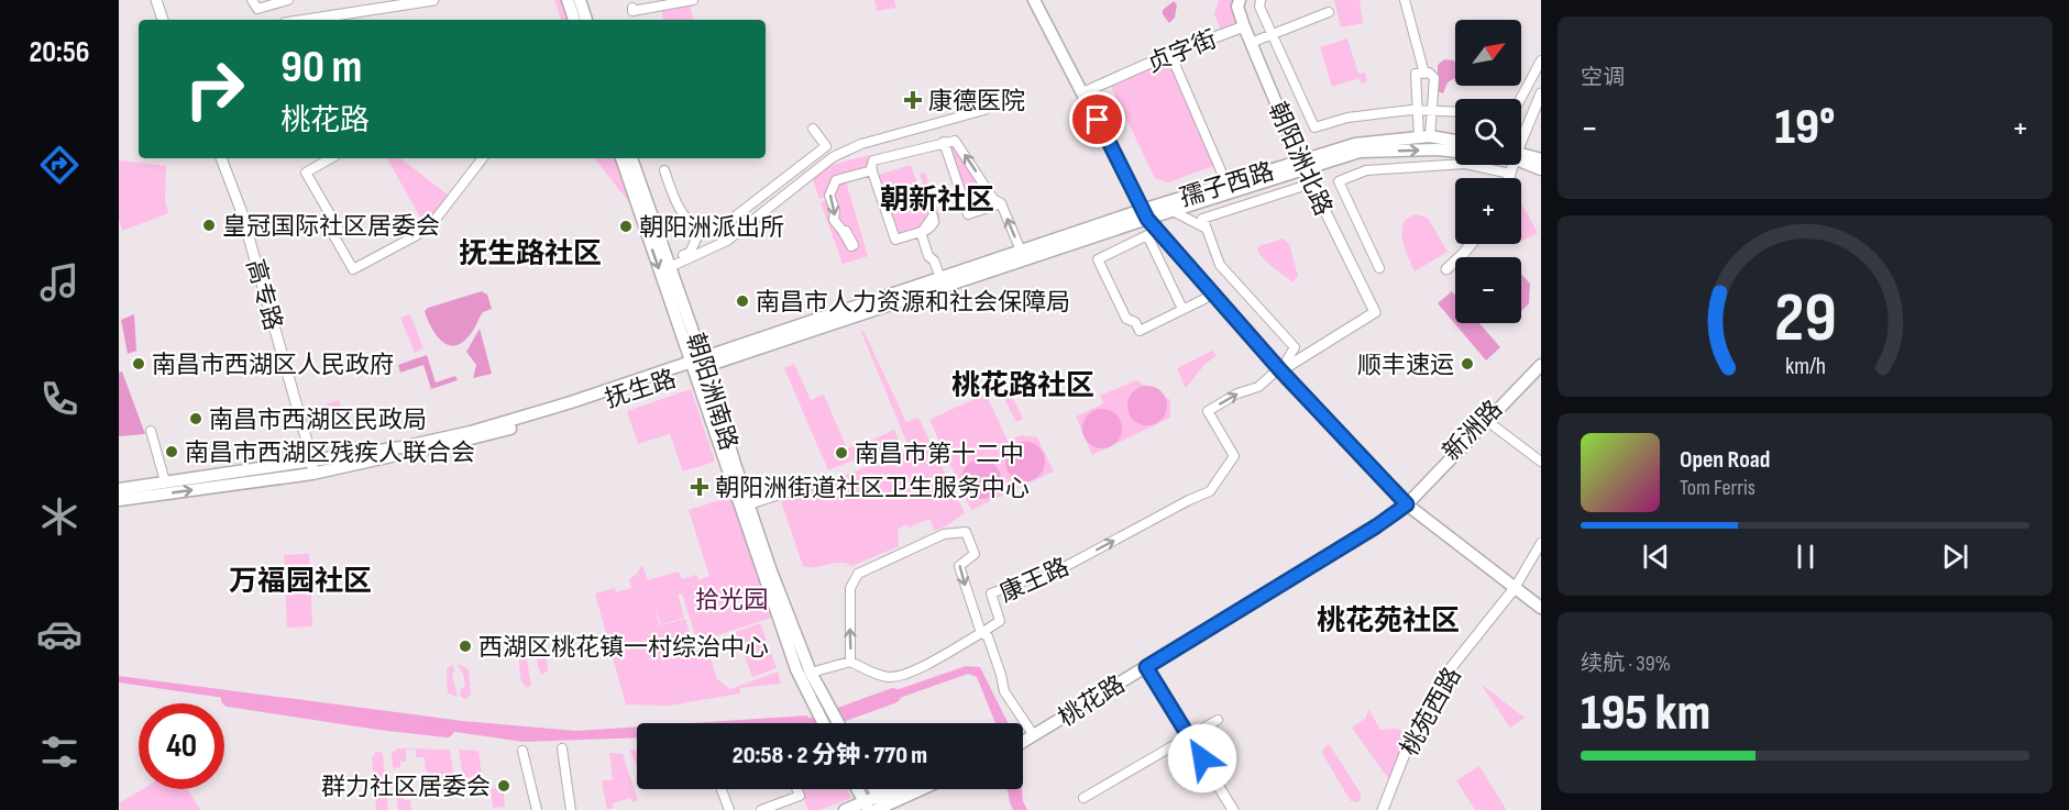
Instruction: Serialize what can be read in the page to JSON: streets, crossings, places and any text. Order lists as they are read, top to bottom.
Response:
{
  "streets": {
    "main road": [
      "朝阳洲北路",
      "孺子西路",
      "抚生路",
      "朝阳洲南路",
      "新洲路",
      "桃花路"
    ],
    "street": [
      "贞字街",
      "高专路",
      "康王路",
      "桃苑西路"
    ]
  },
  "crossings": [
    ["贞字街", "朝阳洲北路"],
    ["朝阳洲北路", "孺子西路"],
    ["朝阳洲北路", "康王路"],
    ["孺子西路", "抚生路"],
    ["高专路", "抚生路"],
    ["抚生路", "朝阳洲南路"],
    ["新洲路", "桃花路"]
  ],
  "districts": [
    "朝新社区",
    "抚生路社区",
    "桃花路社区",
    "万福园社区",
    "桃花苑社区"
  ],
  "parks": ["拾光园"],
  "places": {
    "health": ["康德医院", "朝阳洲街道社区卫生服务中心"],
    "other": [
      "皇冠国际社区居委会",
      "朝阳洲派出所",
      "南昌市人力资源和社会保障局",
      "南昌市西湖区人民政府",
      "顺丰速运",
      "南昌市西湖区民政局",
      "南昌市西湖区残疾人联合会",
      "南昌市第十二中",
      "西湖区桃花镇一村综治中心",
      "群力社区居委会"
    ]
  },
  "north": "top right",
  "page": {
    "tabs": "20:56",
    "tile": [
      "空调",
      ["续航 · 39%", "195 km"]
    ],
    "map_buttons": ["+", "−"],
    "turn": ["90 m", "桃花路"],
    "heat": ["−", "19°", "+"],
    "song": ["Open Road", "Tom Ferris"],
    "limit": "40",
    "trip": "20:58 · 2 分钟 · 770 m",
    "gauge": ["29", "km/h"]
  }
}
